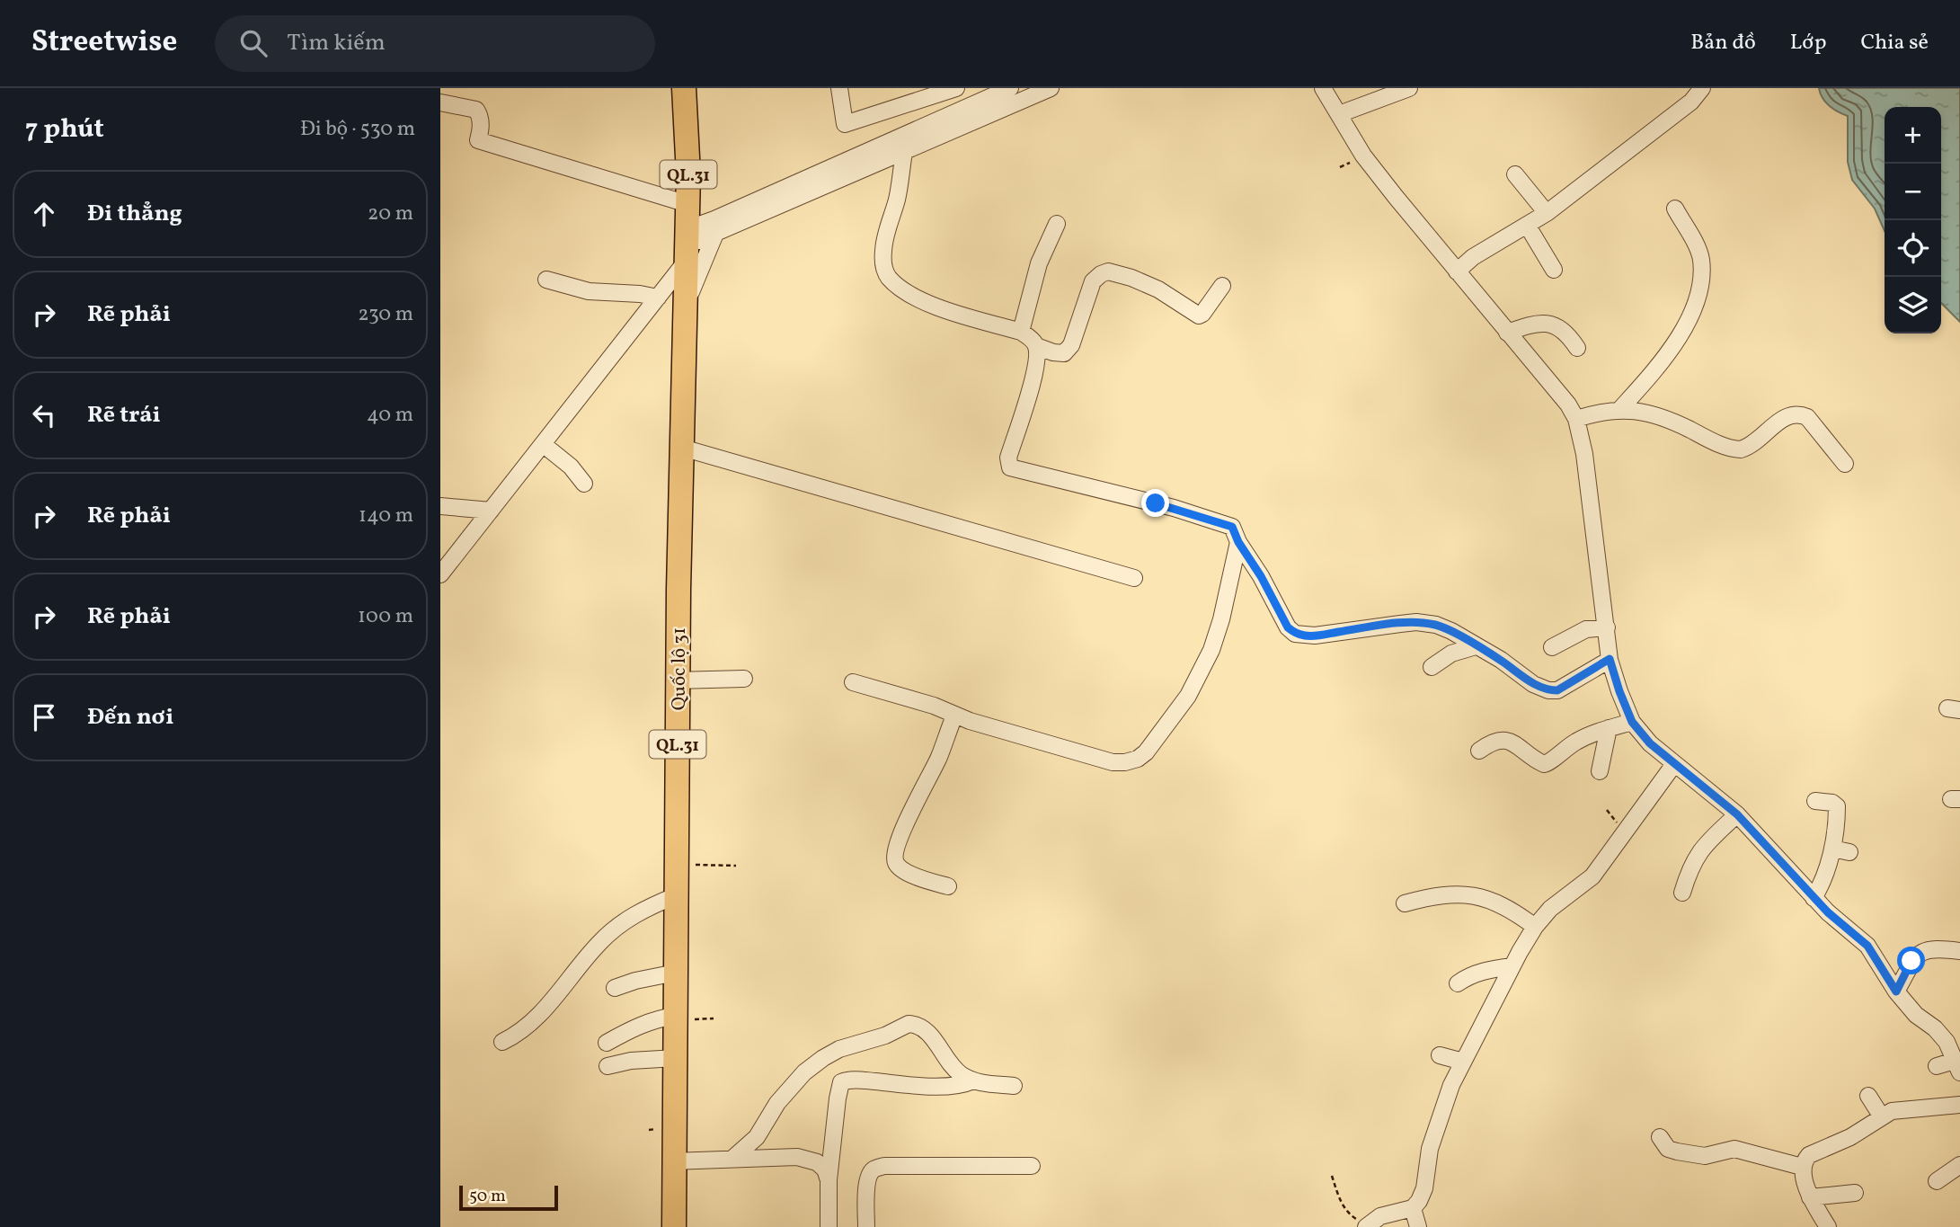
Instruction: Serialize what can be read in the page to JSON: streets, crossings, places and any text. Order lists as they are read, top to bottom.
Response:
{
  "streets": {
    "highway": ["QL.31", "Quốc lộ 31"]
  },
  "crossings": [
    ["QL.31", "Quốc lộ 31"]
  ],
  "scale_bar": "50 m",
  "page": {
    "header": "Streetwise",
    "search": "Tìm kiếm",
    "nav": ["Bản đồ", "Lớp", "Chia sẻ"],
    "heading": ["7 phút", "Đi bộ · 530 m"],
    "map_buttons": ["+", "−"],
    "list": [
      ["Đi thẳng", "20 m"],
      ["Rẽ phải", "230 m"],
      ["Rẽ trái", "40 m"],
      ["Rẽ phải", "140 m"],
      ["Rẽ phải", "100 m"],
      "Đến nơi"
    ],
    "scale": "50 m"
  }
}
